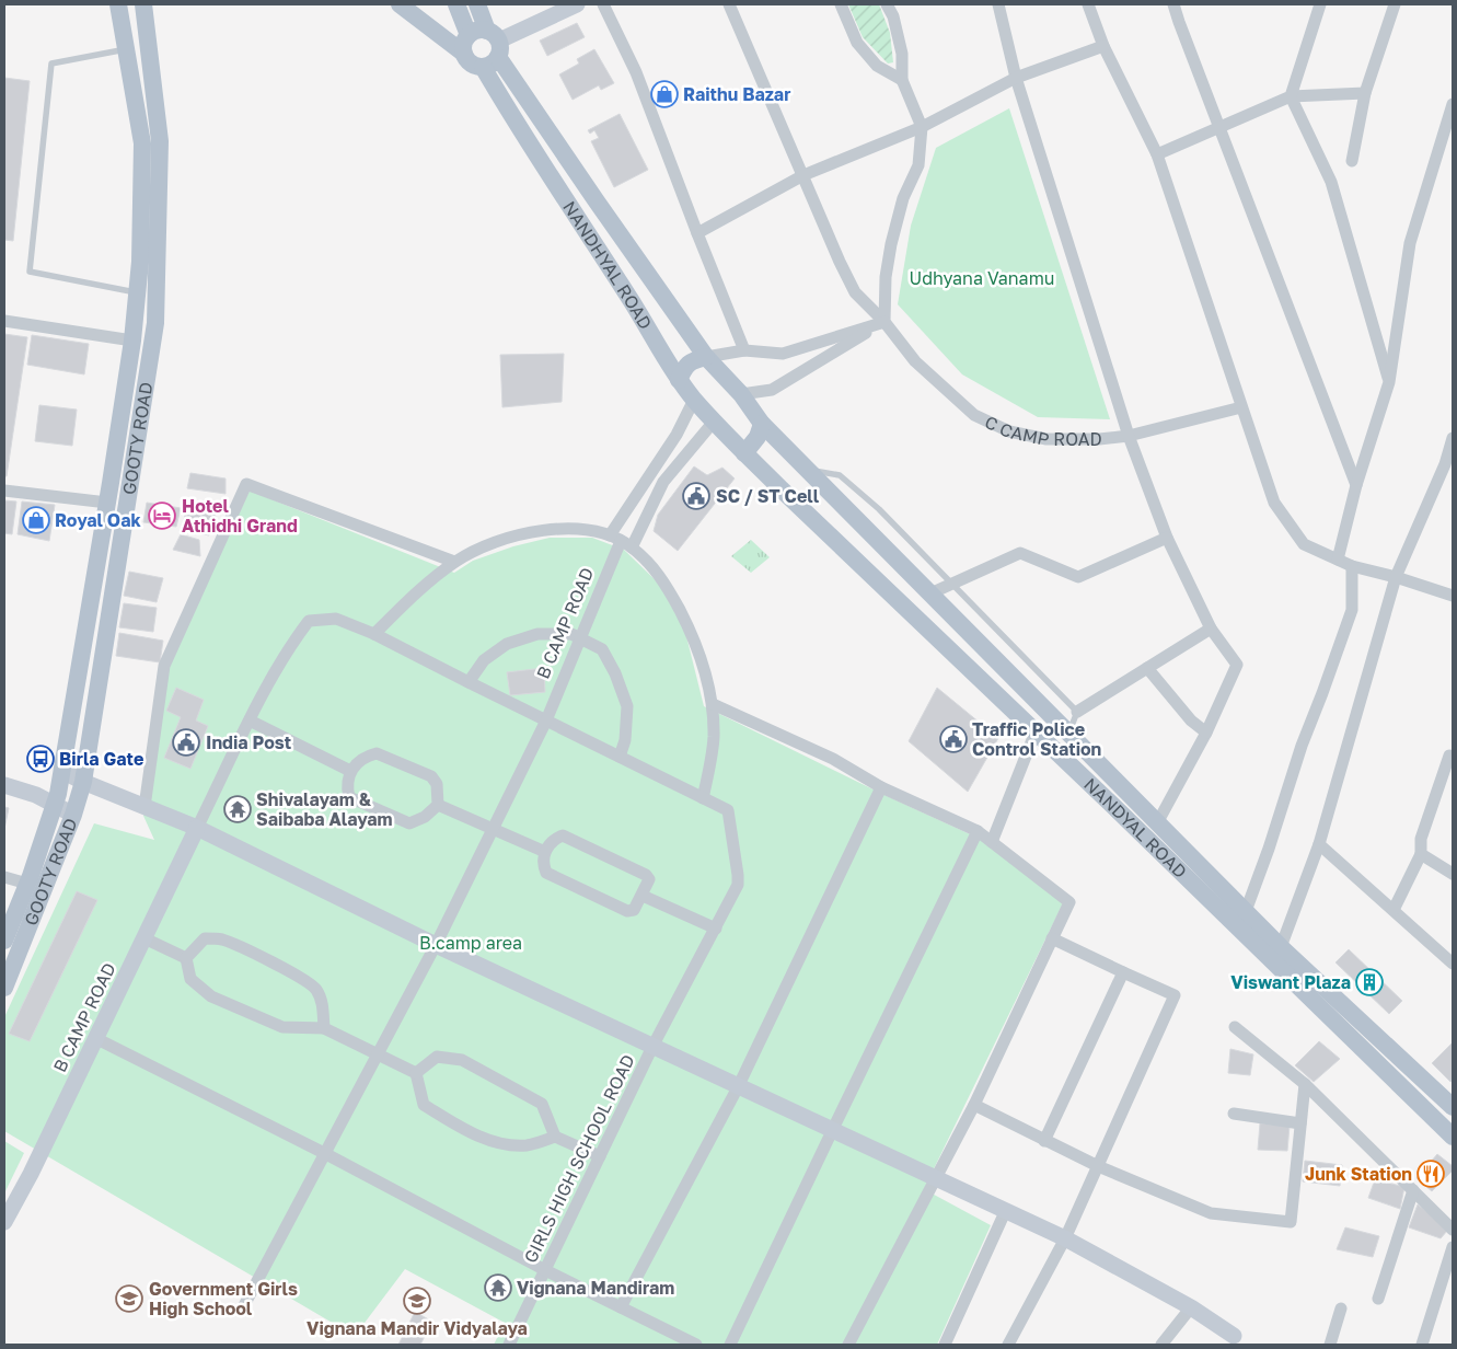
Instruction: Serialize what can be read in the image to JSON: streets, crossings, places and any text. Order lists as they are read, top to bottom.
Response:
{
  "streets": {
    "main road": ["NANDHYAL ROAD", "GOOTY ROAD", "NANDYAL ROAD"],
    "street": ["C CAMP ROAD", "B CAMP ROAD", "GIRLS HIGH SCHOOL ROAD"]
  },
  "crossings": [
    ["NANDHYAL ROAD", "B CAMP ROAD"],
    ["NANDHYAL ROAD", "NANDYAL ROAD"]
  ],
  "parks": ["Udhyana Vanamu", "B.camp area"],
  "places": {
    "shop": ["Raithu Bazar", "Royal Oak"],
    "public building": ["SC / ST Cell", "Traffic Police Control Station", "India Post"],
    "hotel": ["Hotel Athidhi Grand"],
    "bus stop": ["Birla Gate"],
    "temple": ["Shivalayam & Saibaba Alayam", "Vignana Mandiram"],
    "building": ["Viswant Plaza"],
    "restaurant": ["Junk Station"],
    "school or university": ["Government Girls High School", "Vignana Mandir Vidyalaya"]
  }
}
